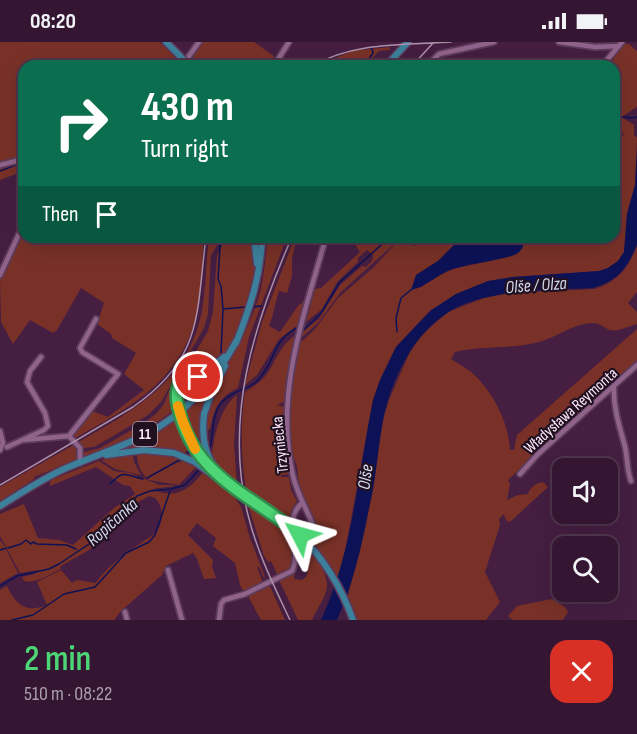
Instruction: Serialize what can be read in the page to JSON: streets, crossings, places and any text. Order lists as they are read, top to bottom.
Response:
{
  "streets": {
    "main road": ["11"],
    "street": ["Władysława Reymonta", "Trzyniecka"]
  },
  "water": ["Olše / Olza", "Olše", "Ropičanka"],
  "page": {
    "status": "08:20",
    "turn": ["430 m", "Turn right"],
    "then": "Then",
    "heading": ["2 min", "510 m · 08:22"]
  }
}
